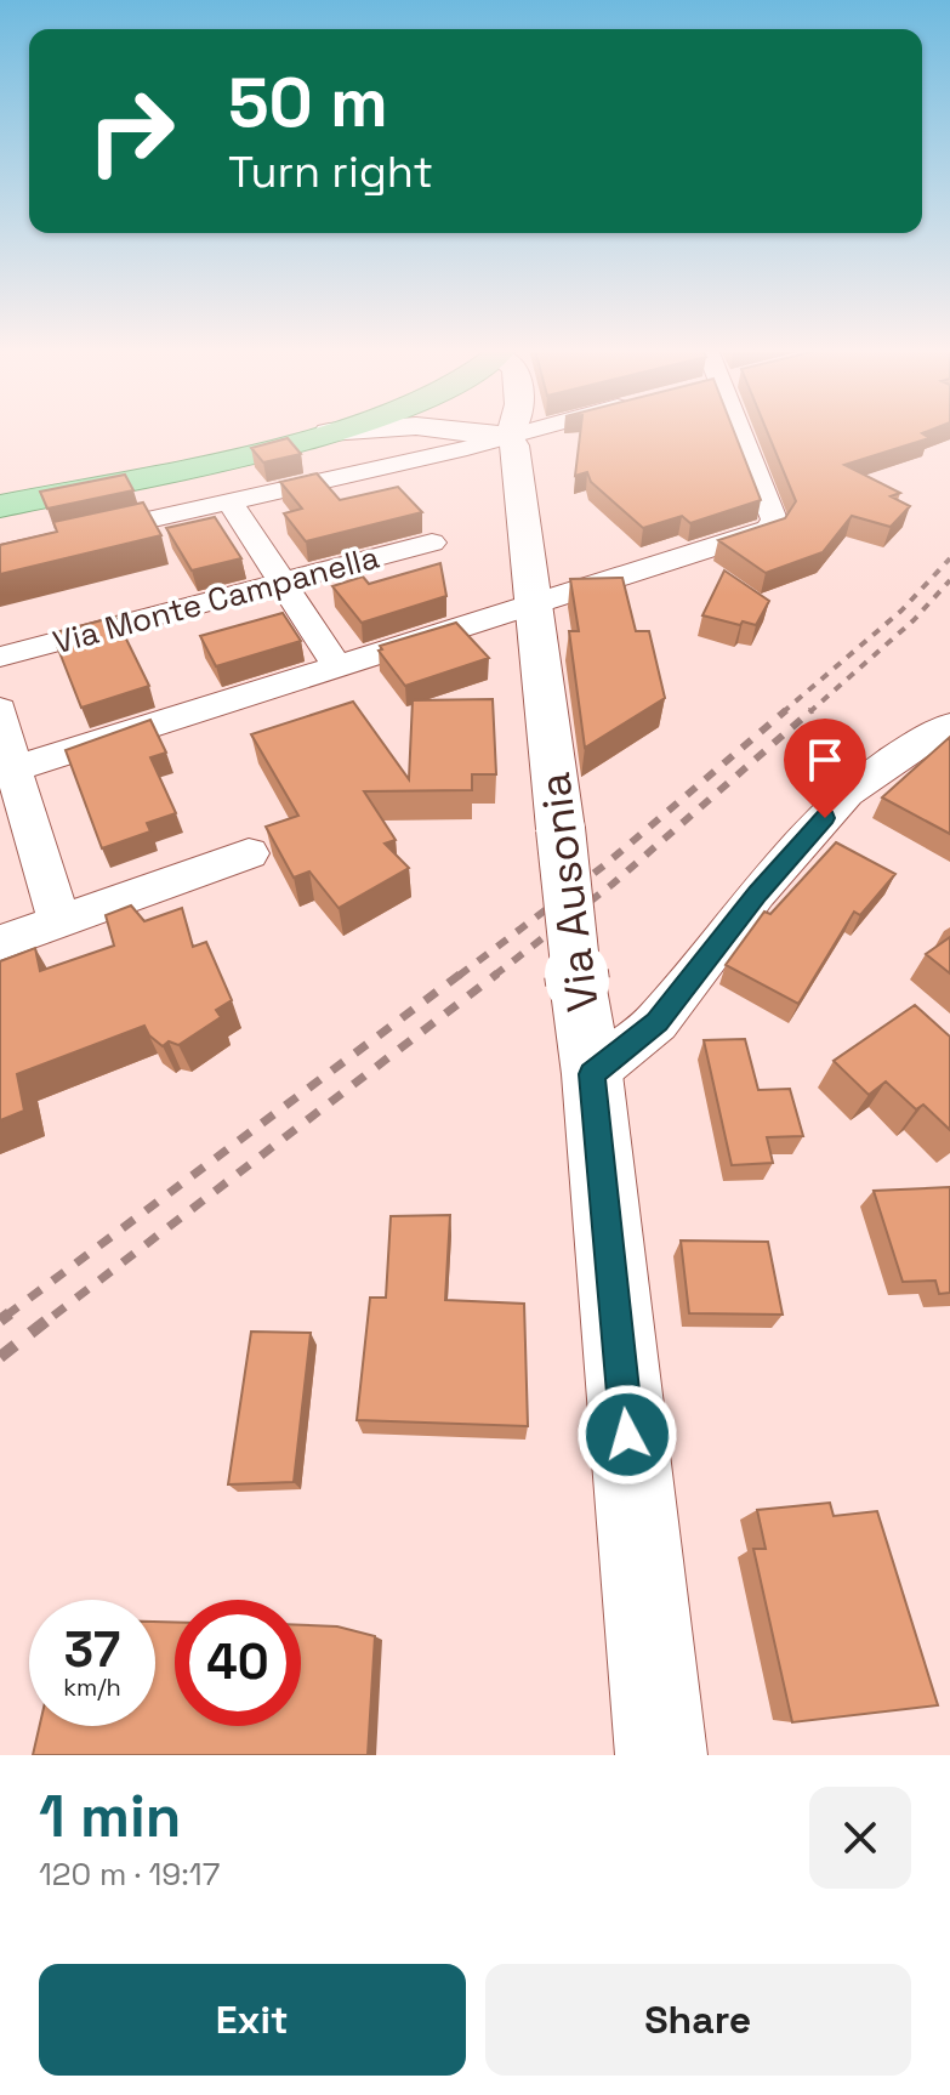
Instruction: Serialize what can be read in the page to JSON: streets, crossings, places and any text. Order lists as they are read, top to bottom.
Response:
{
  "streets": {
    "street": ["Via Monte Campanella", "Via Ausonia"]
  },
  "page": {
    "turn": ["50 m", "Turn right"],
    "speed": "37 km/h",
    "limit": "40",
    "heading": ["1 min", "120 m · 19:17"],
    "buttons": ["Exit", "Share"]
  }
}
